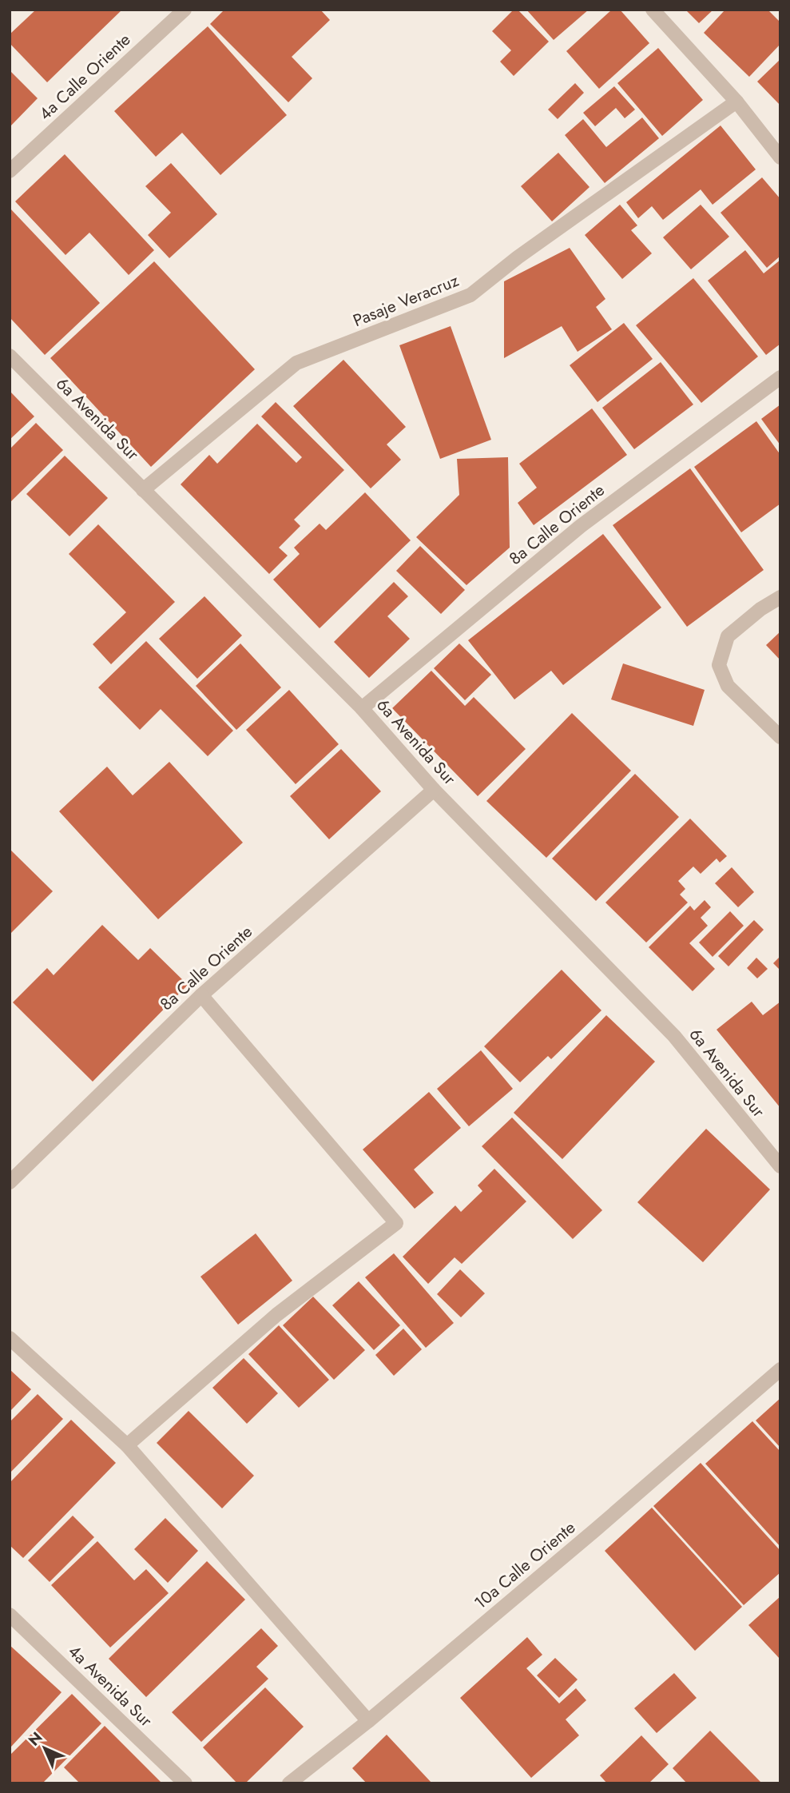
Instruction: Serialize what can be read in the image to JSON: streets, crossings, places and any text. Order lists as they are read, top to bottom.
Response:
{
  "streets": {
    "street": [
      "4a Calle Oriente",
      "Pasaje Veracruz",
      "6a Avenida Sur",
      "8a Calle Oriente",
      "10a Calle Oriente",
      "4a Avenida Sur"
    ]
  },
  "crossings": [
    ["Pasaje Veracruz", "6a Avenida Sur"],
    ["6a Avenida Sur", "8a Calle Oriente"]
  ],
  "north": "top left"
}
